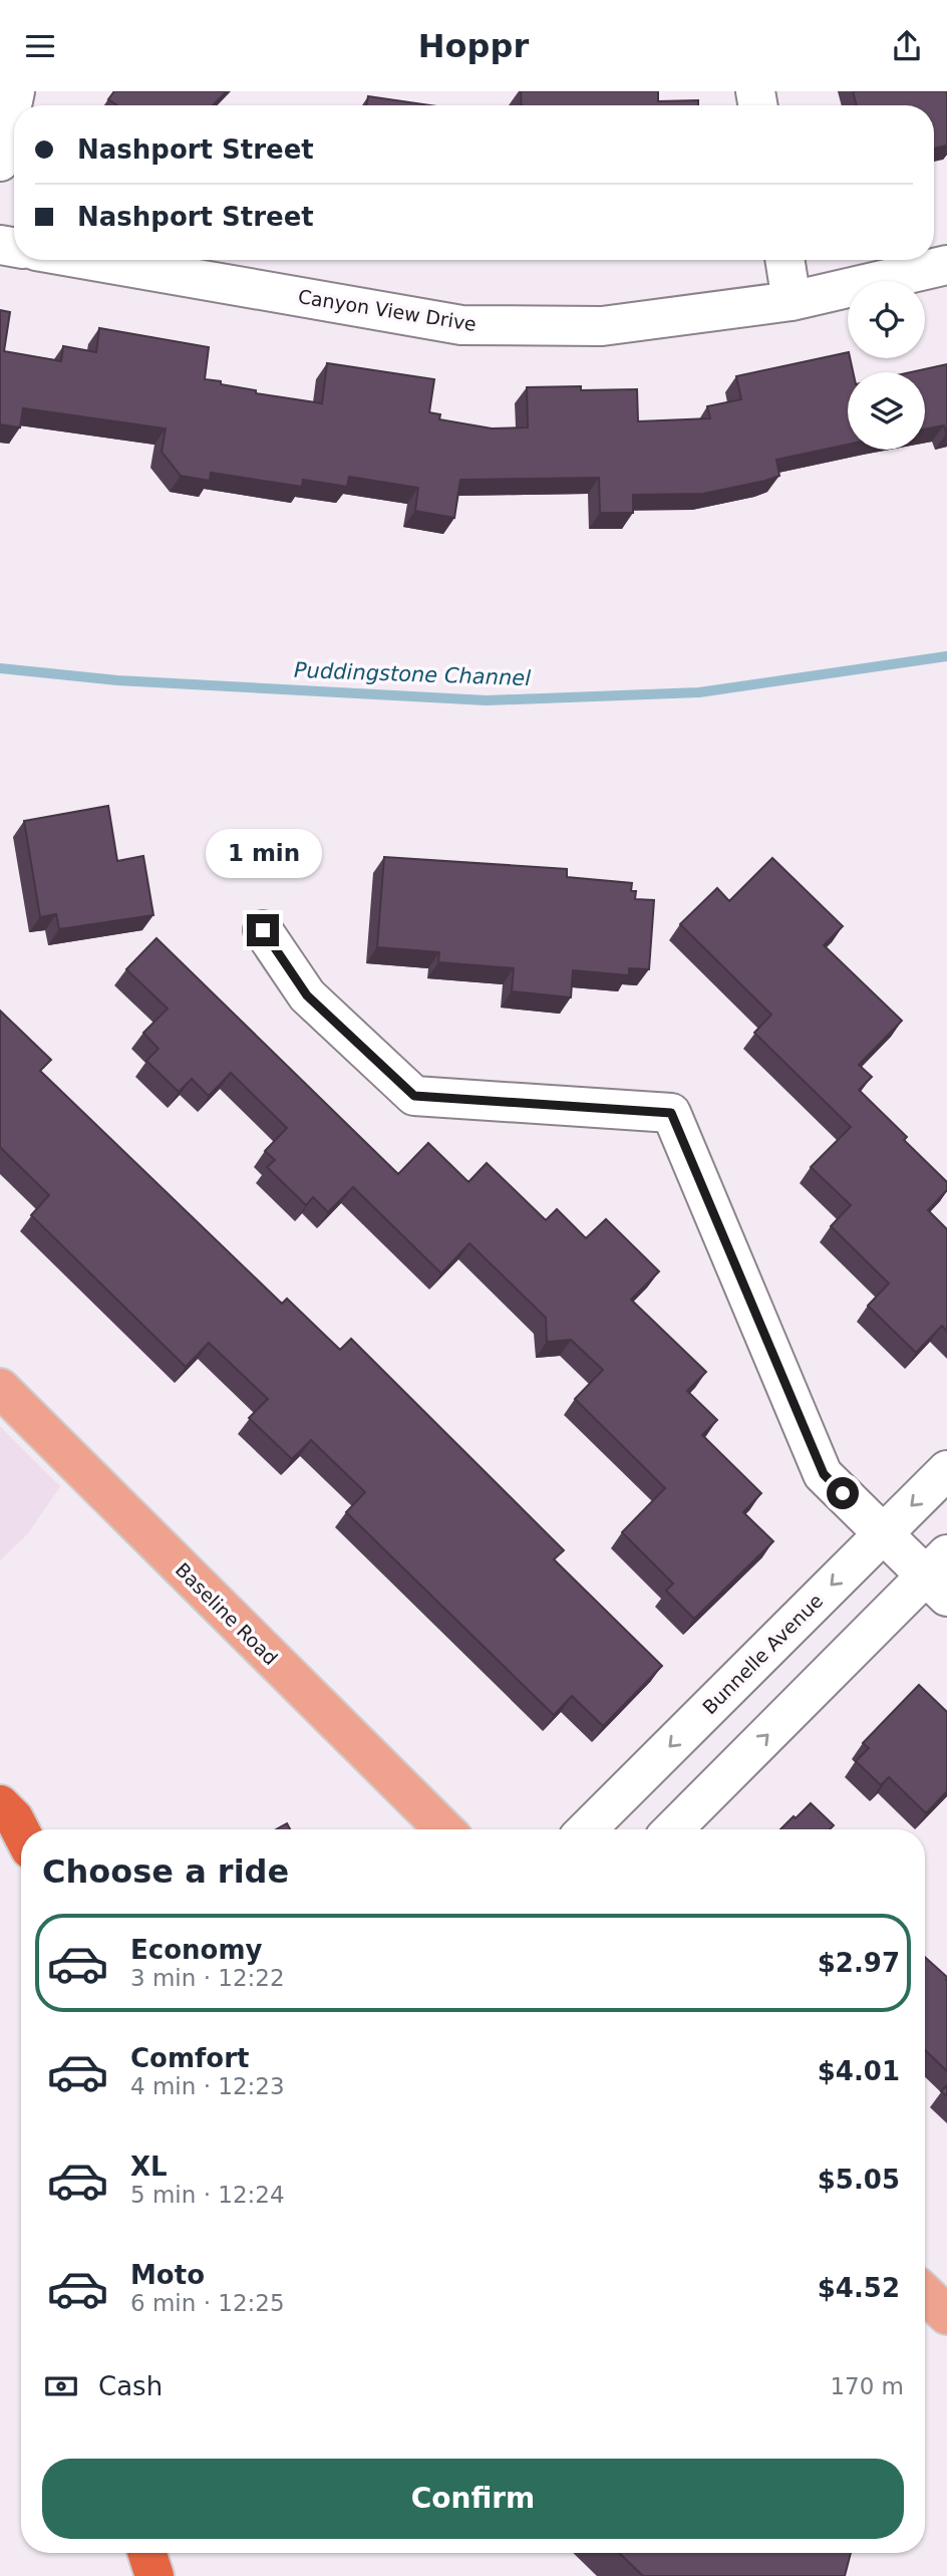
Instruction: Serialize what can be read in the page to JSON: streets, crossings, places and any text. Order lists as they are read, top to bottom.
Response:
{
  "streets": {
    "main road": ["Baseline Road"],
    "street": ["Canyon View Drive", "Bunnelle Avenue"]
  },
  "water": ["Puddingstone Channel"],
  "page": {
    "header": "Hoppr",
    "banner": ["Nashport Street", "Nashport Street"],
    "bubble": "1 min",
    "heading": "Choose a ride",
    "list": [
      {
        "name": "Economy",
        "note": "3 min · 12:22",
        "value": "$2.97"
      },
      {
        "name": "Comfort",
        "note": "4 min · 12:23",
        "value": "$4.01"
      },
      {
        "name": "XL",
        "note": "5 min · 12:24",
        "value": "$5.05"
      },
      {
        "name": "Moto",
        "note": "6 min · 12:25",
        "value": "$4.52"
      }
    ],
    "pay": ["Cash", "170 m"],
    "buttons": "Confirm"
  }
}
